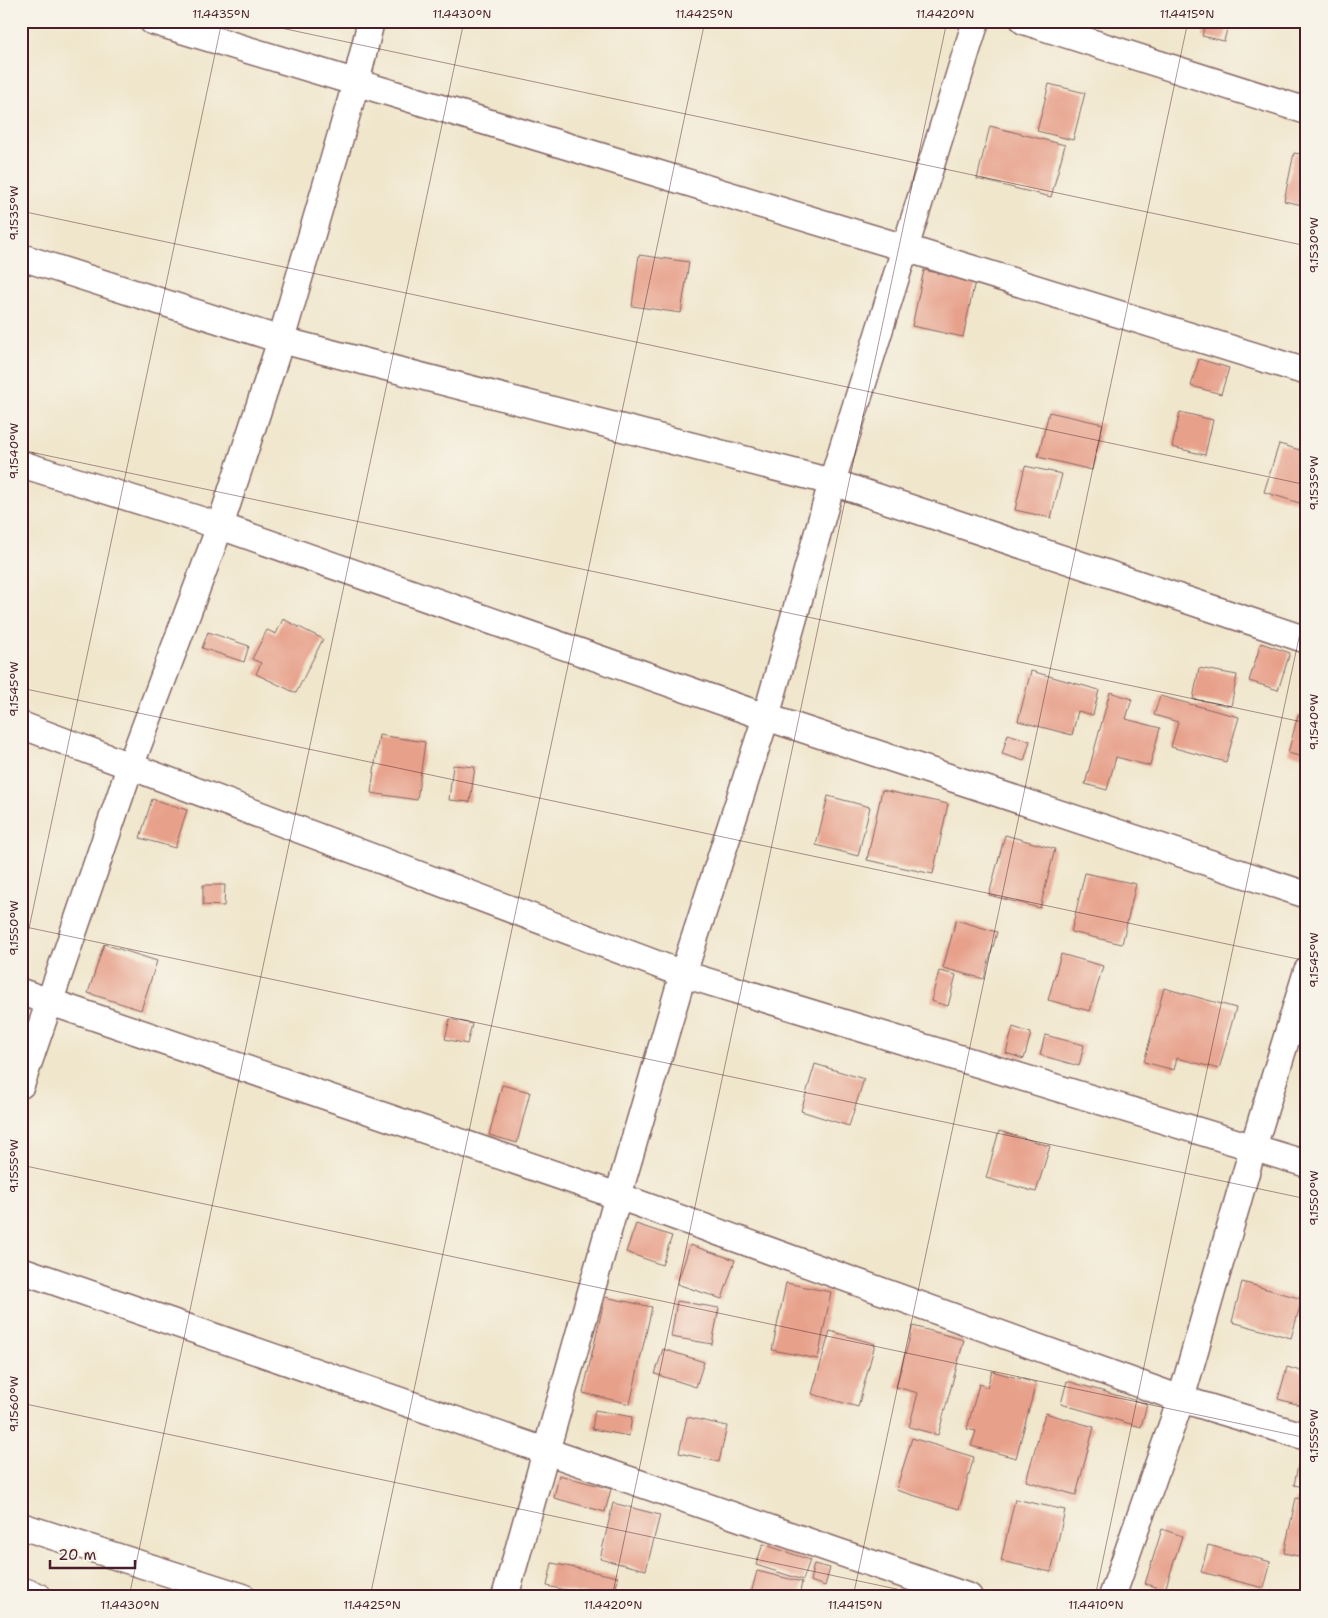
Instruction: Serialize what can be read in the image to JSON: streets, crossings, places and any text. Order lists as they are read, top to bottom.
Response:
{
  "scale_bar": "20 m",
  "coordinates": [
    "11.4435°N",
    "11.4430°N",
    "11.4425°N",
    "11.4420°N",
    "11.4415°N",
    "9.1535°W",
    "9.1530°W",
    "9.1540°W",
    "9.1545°W",
    "9.1550°W",
    "9.1555°W",
    "9.1560°W",
    "11.4410°N"
  ]
}
